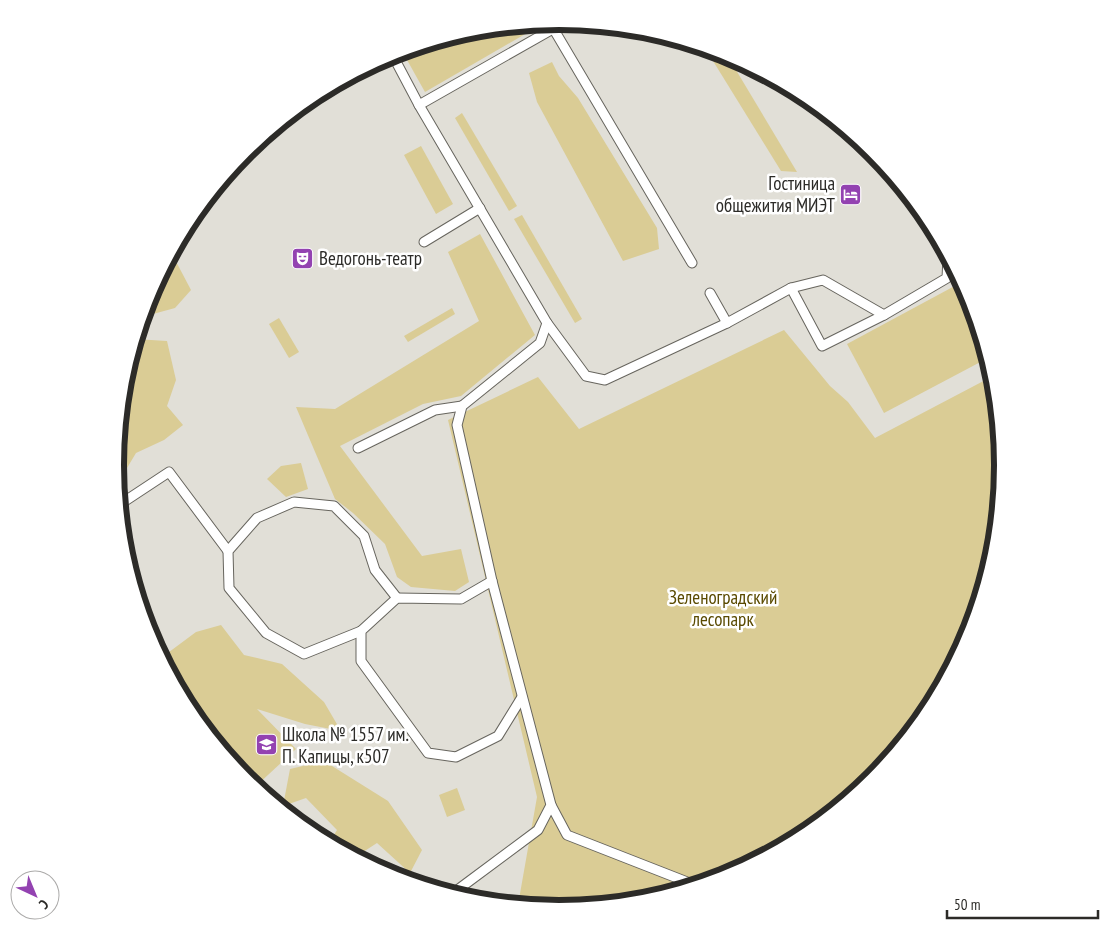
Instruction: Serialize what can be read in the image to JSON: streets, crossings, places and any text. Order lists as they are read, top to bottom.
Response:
{
  "parks": ["Зеленоградский лесопарк"],
  "places": {
    "hotel": ["Гостиница общежития МИЭТ"],
    "theatre": ["Ведогонь-театр"],
    "school or university": ["Школа № 1557 им. П. Капицы, к507"]
  },
  "scale_bar": "50 m",
  "north": "bottom right"
}
